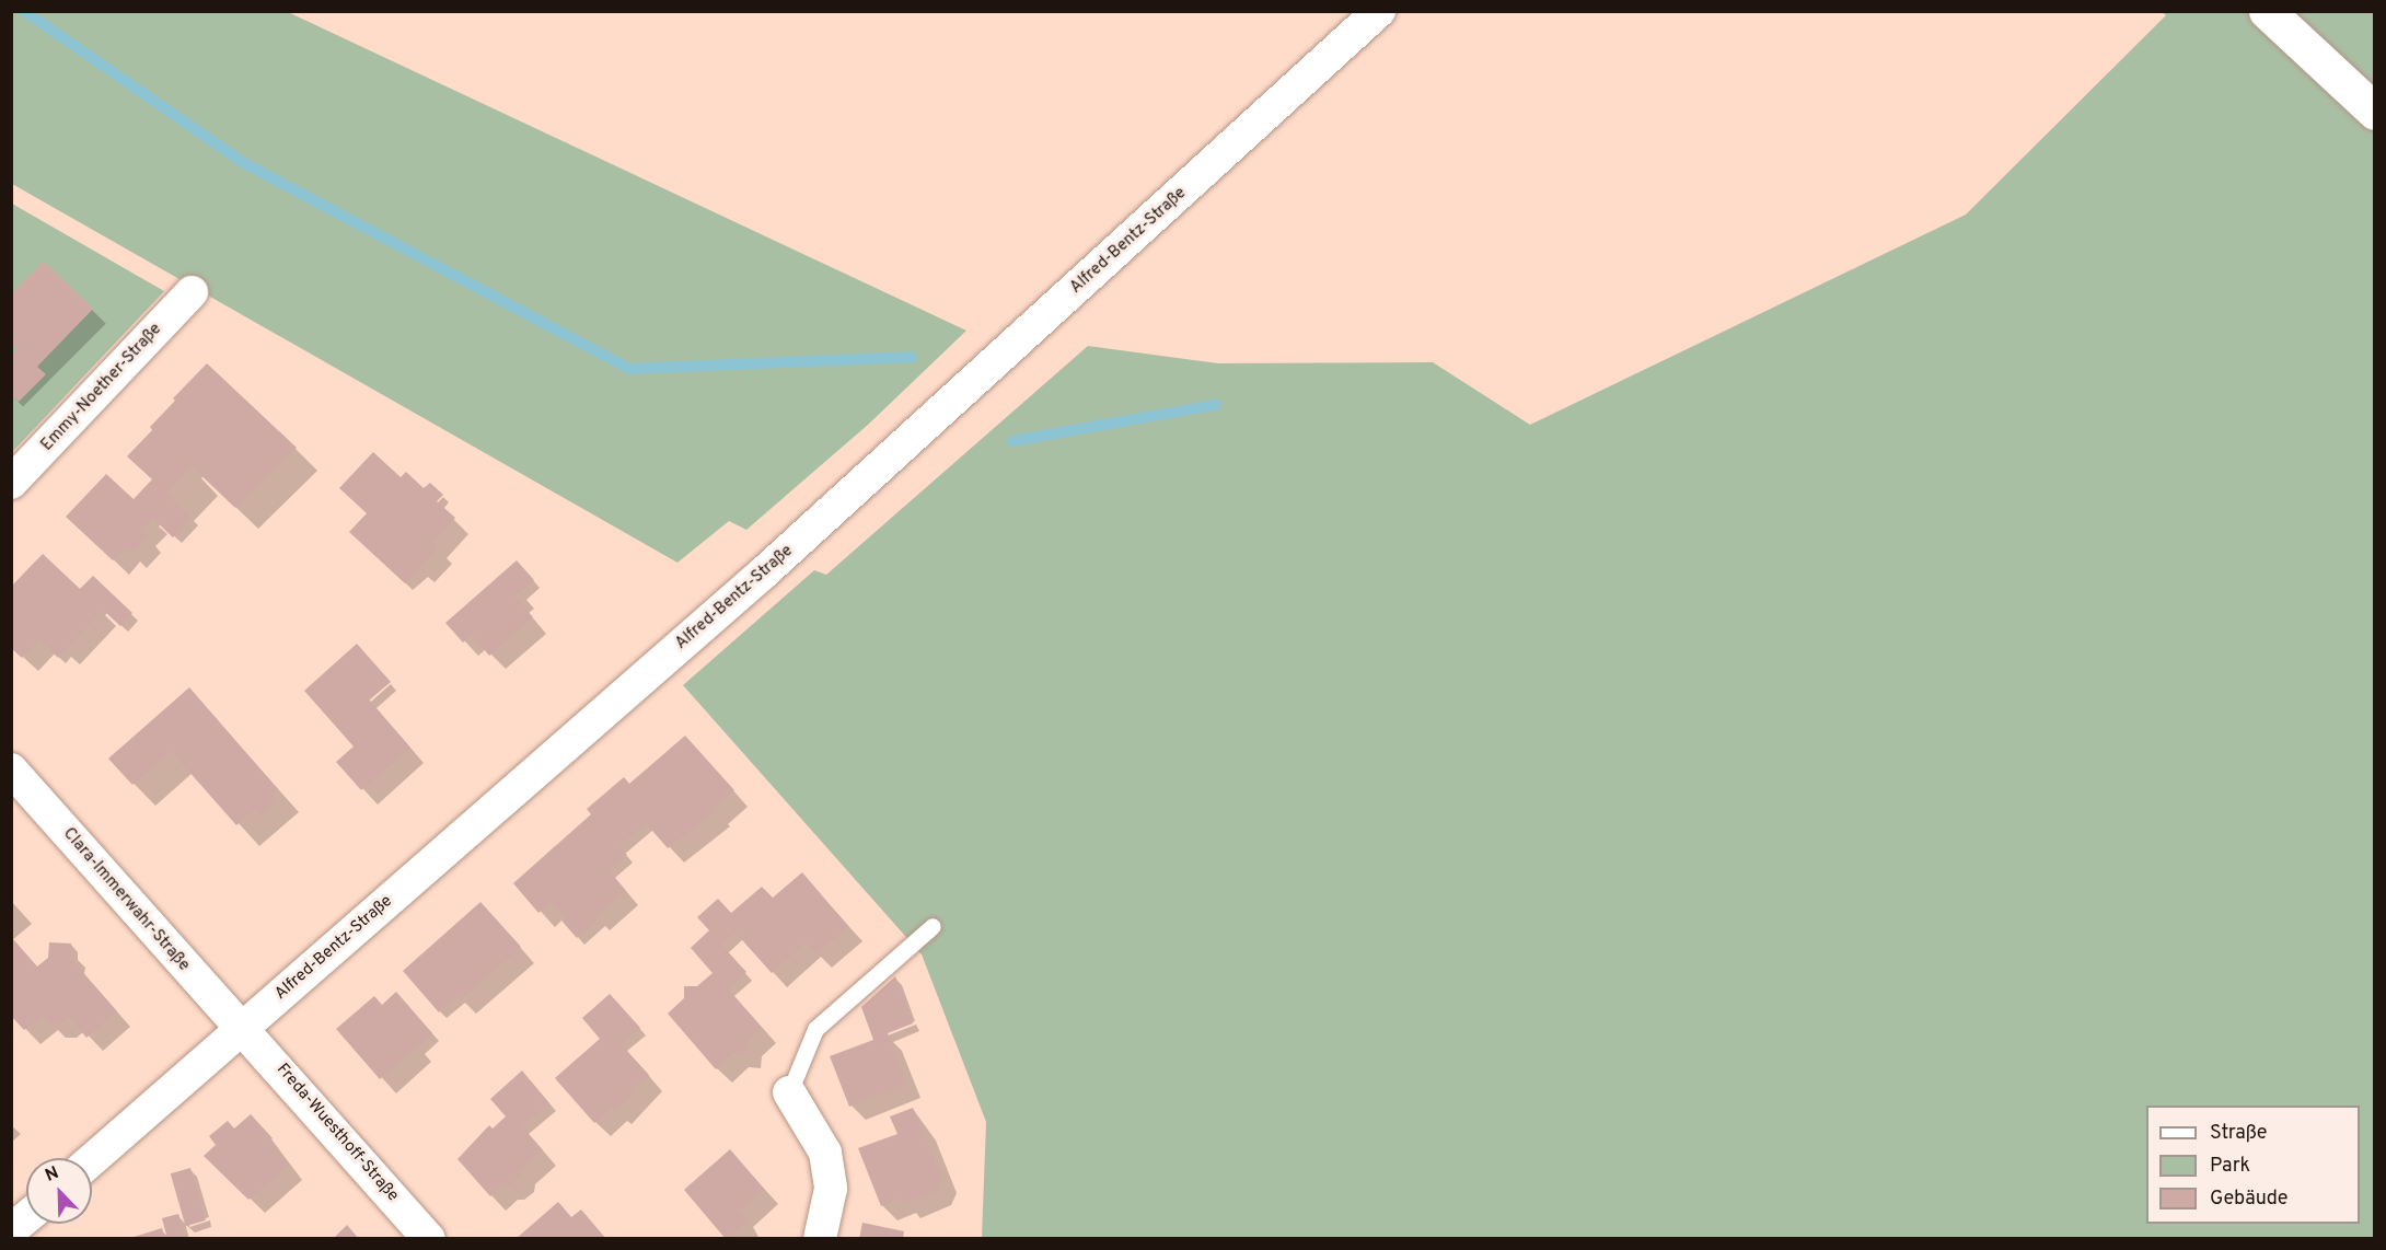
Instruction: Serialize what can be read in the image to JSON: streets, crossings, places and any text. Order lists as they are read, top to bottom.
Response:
{
  "streets": {
    "street": [
      "Alfred-Bentz-Straße",
      "Emmy-Noether-Straße",
      "Clara-Immerwahr-Straße",
      "Freda-Wuesthoff-Straße"
    ]
  },
  "crossings": [
    ["Alfred-Bentz-Straße", "Clara-Immerwahr-Straße"],
    ["Alfred-Bentz-Straße", "Freda-Wuesthoff-Straße"],
    ["Clara-Immerwahr-Straße", "Freda-Wuesthoff-Straße"]
  ],
  "legend": ["Straße", "Park", "Gebäude"],
  "north": "top left"
}
